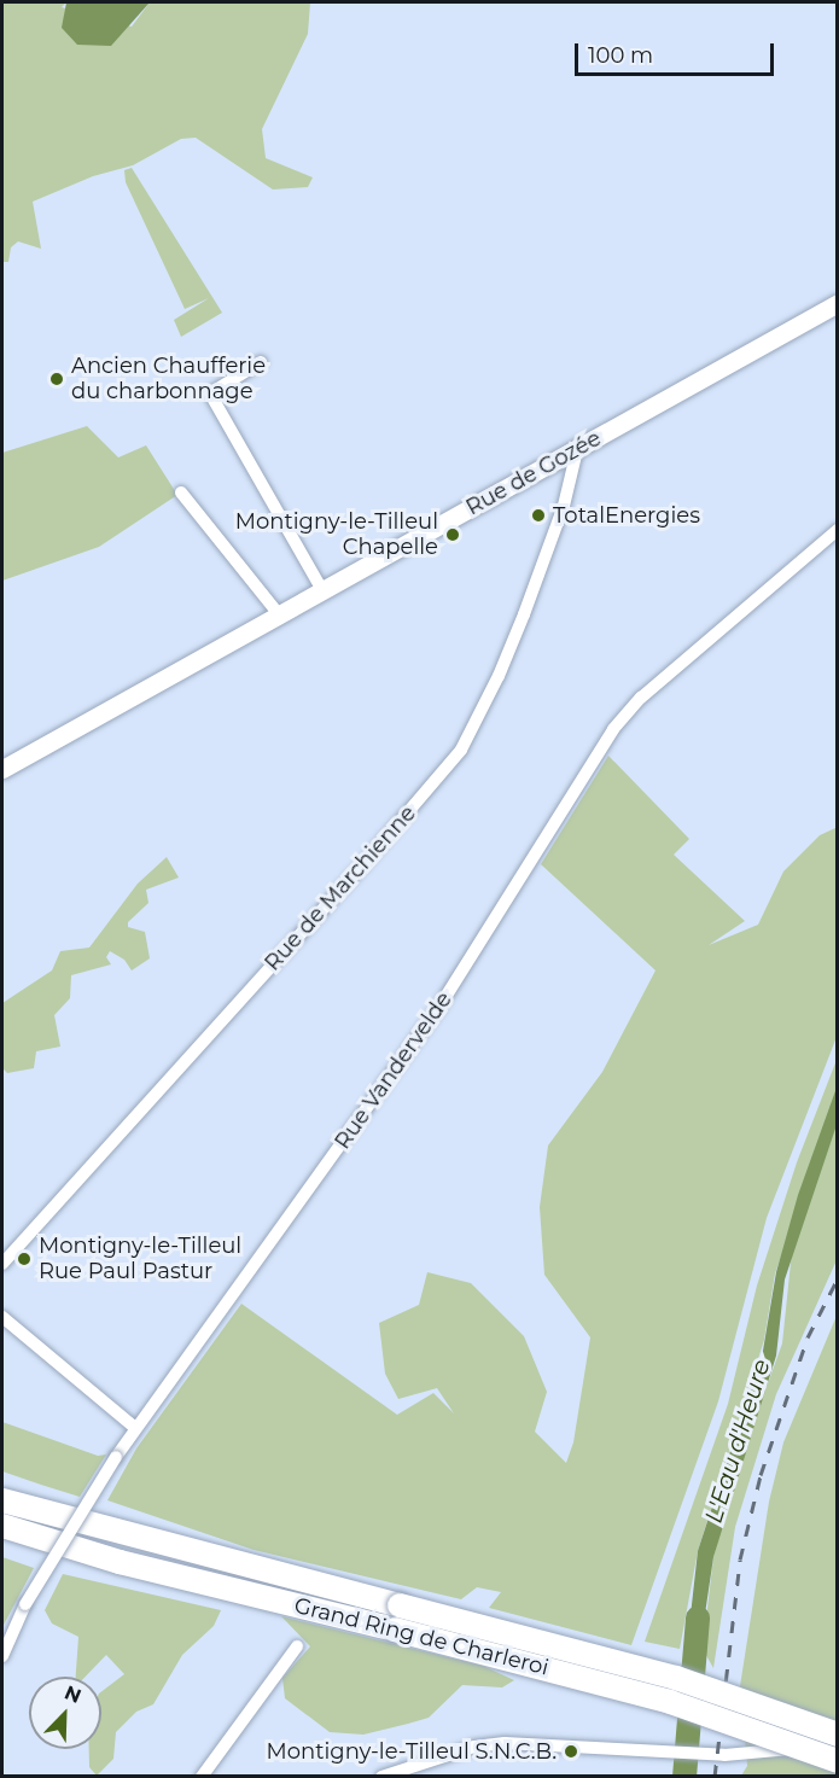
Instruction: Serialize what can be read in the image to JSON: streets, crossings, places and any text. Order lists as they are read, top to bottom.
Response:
{
  "streets": {
    "highway": ["Grand Ring de Charleroi"],
    "main road": ["Rue de Gozée"],
    "street": ["Rue de Marchienne", "Rue Vandervelde"]
  },
  "crossings": [
    ["Rue de Gozée", "Rue de Marchienne"]
  ],
  "water": ["L'Eau d'Heure"],
  "places": [
    "Ancien Chaufferie du charbonnage",
    "TotalEnergies",
    "Montigny-le-Tilleul Chapelle",
    "Montigny-le-Tilleul Rue Paul Pastur",
    "Montigny-le-Tilleul S.N.C.B."
  ],
  "scale_bar": "100 m",
  "north": "top right"
}
